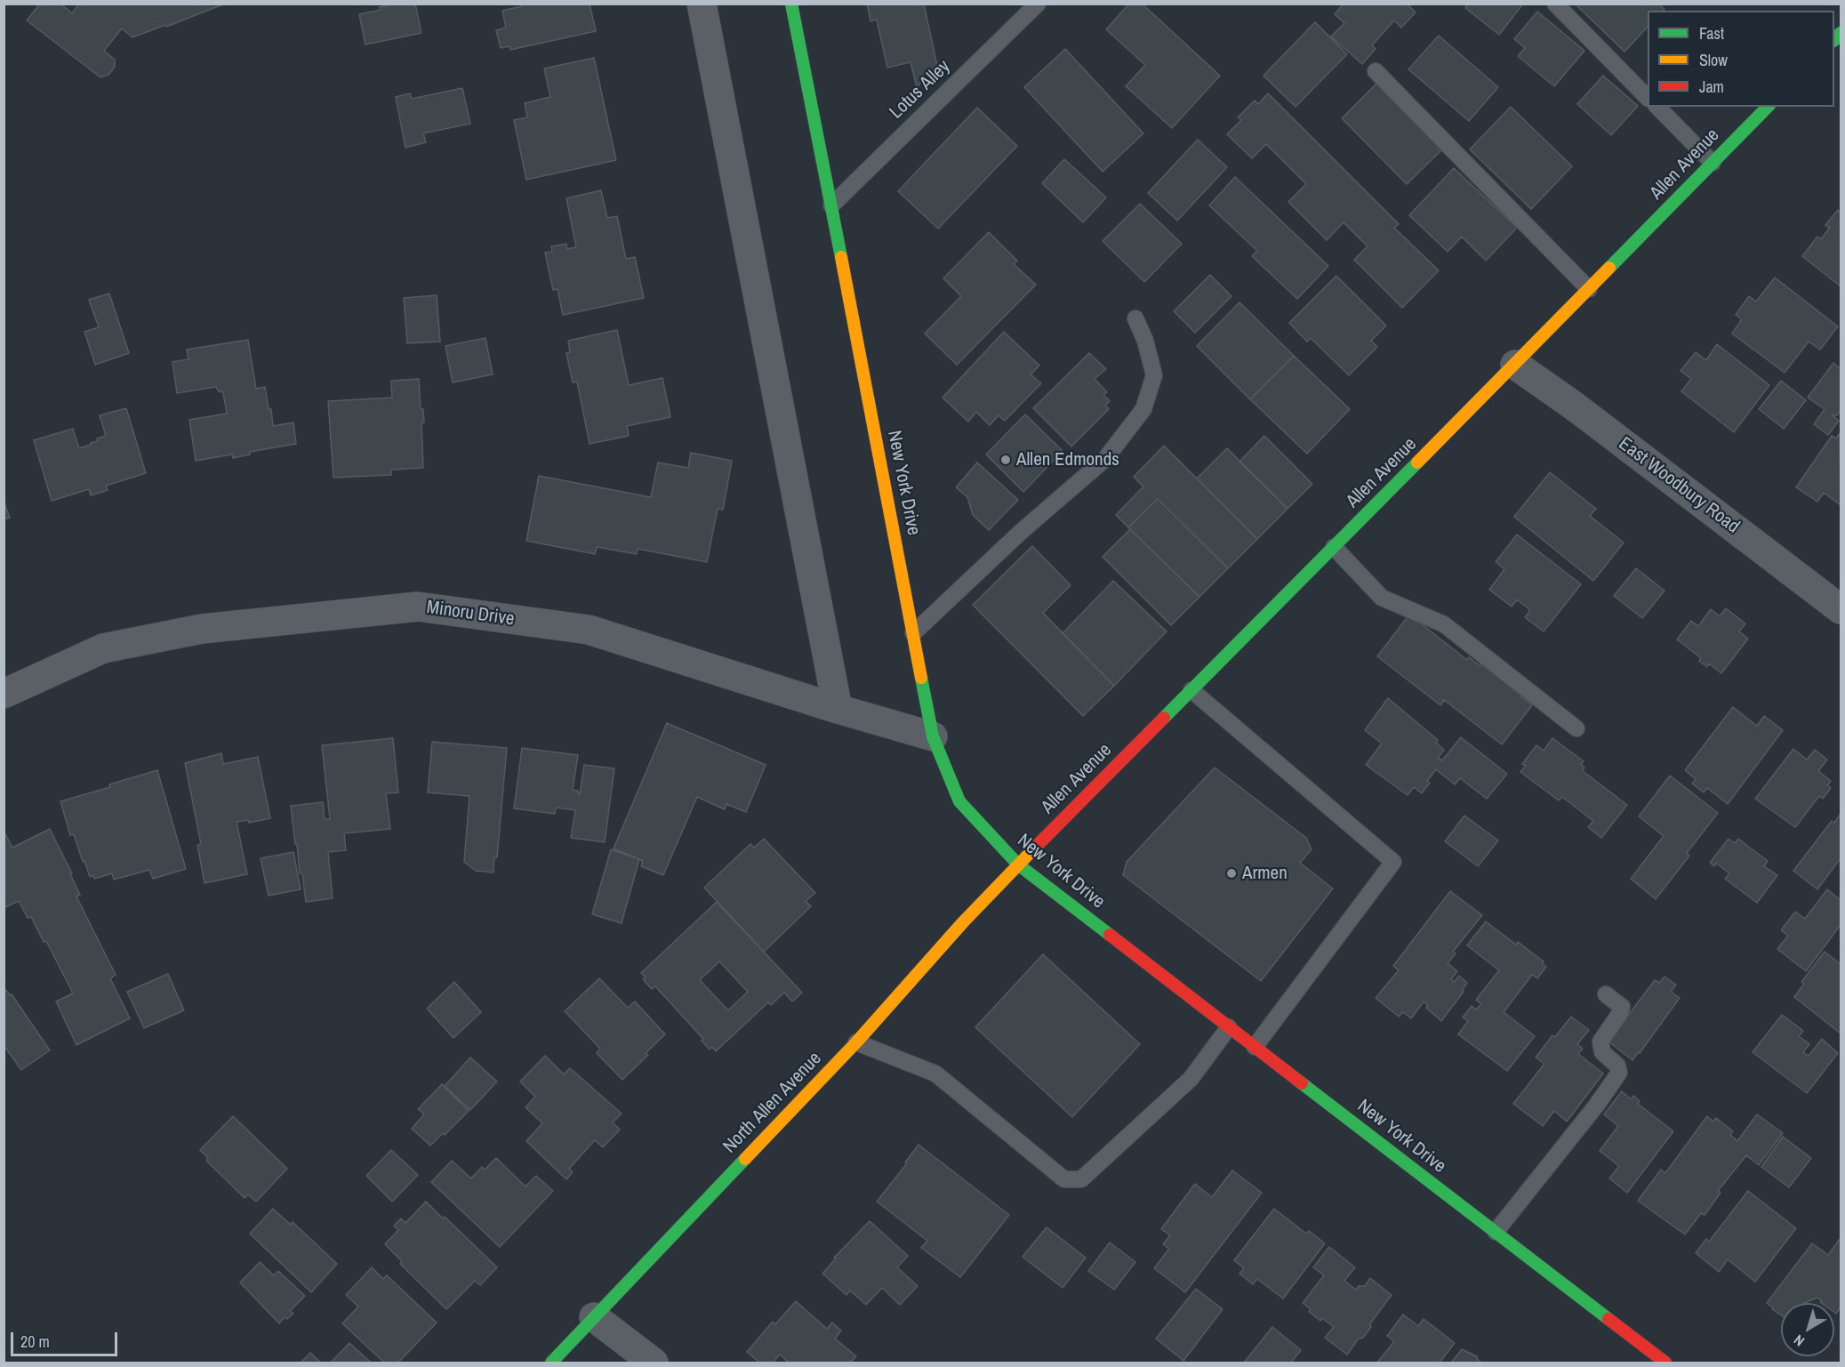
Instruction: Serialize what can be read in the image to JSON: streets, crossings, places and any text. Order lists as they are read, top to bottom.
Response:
{
  "streets": {
    "street": [
      "Allen Avenue",
      "New York Drive",
      "East Woodbury Road",
      "Minoru Drive",
      "North Allen Avenue"
    ],
    "lane": ["Lotus Alley"]
  },
  "crossings": [
    ["Lotus Alley", "New York Drive"],
    ["Allen Avenue", "New York Drive"],
    ["Allen Avenue", "East Woodbury Road"],
    ["Allen Avenue", "North Allen Avenue"],
    ["New York Drive", "Minoru Drive"],
    ["New York Drive", "North Allen Avenue"]
  ],
  "places": ["Allen Edmonds", "Armen"],
  "legend": ["Fast", "Slow", "Jam"],
  "scale_bar": "20 m",
  "north": "bottom left"
}
